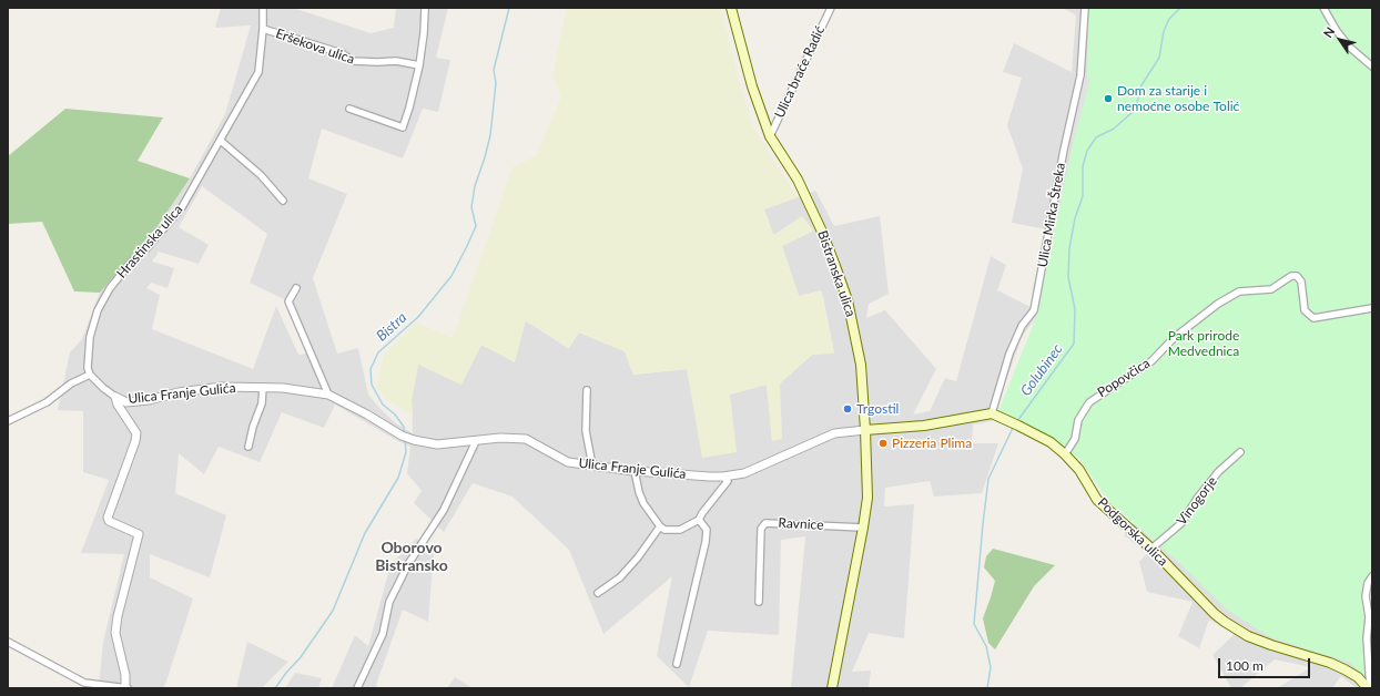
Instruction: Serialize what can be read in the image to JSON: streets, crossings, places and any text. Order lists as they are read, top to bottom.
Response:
{
  "streets": {
    "main road": ["Bistranska ulica", "Podgorska ulica"],
    "street": [
      "Eršekova ulica",
      "Ulica braće Radić",
      "Ulica Mirka Štreka",
      "Hrastinska ulica",
      "Popovčica",
      "Ulica Franje Gulića",
      "Vinogorje",
      "Ravnice"
    ]
  },
  "crossings": [
    ["Eršekova ulica", "Hrastinska ulica"],
    ["Ulica braće Radić", "Bistranska ulica"],
    ["Ulica Mirka Štreka", "Podgorska ulica"],
    ["Bistranska ulica", "Ulica Franje Gulića"],
    ["Bistranska ulica", "Ravnice"],
    ["Popovčica", "Podgorska ulica"],
    ["Vinogorje", "Podgorska ulica"]
  ],
  "districts": ["Oborovo Bistransko"],
  "water": ["Bistra", "Golubinec"],
  "parks": ["Park prirode Medvednica"],
  "places": ["Dom za starije i nemoćne osobe Tolić", "Trgostil", "Pizzeria Plima"],
  "scale_bar": "100 m",
  "north": "top left"
}
